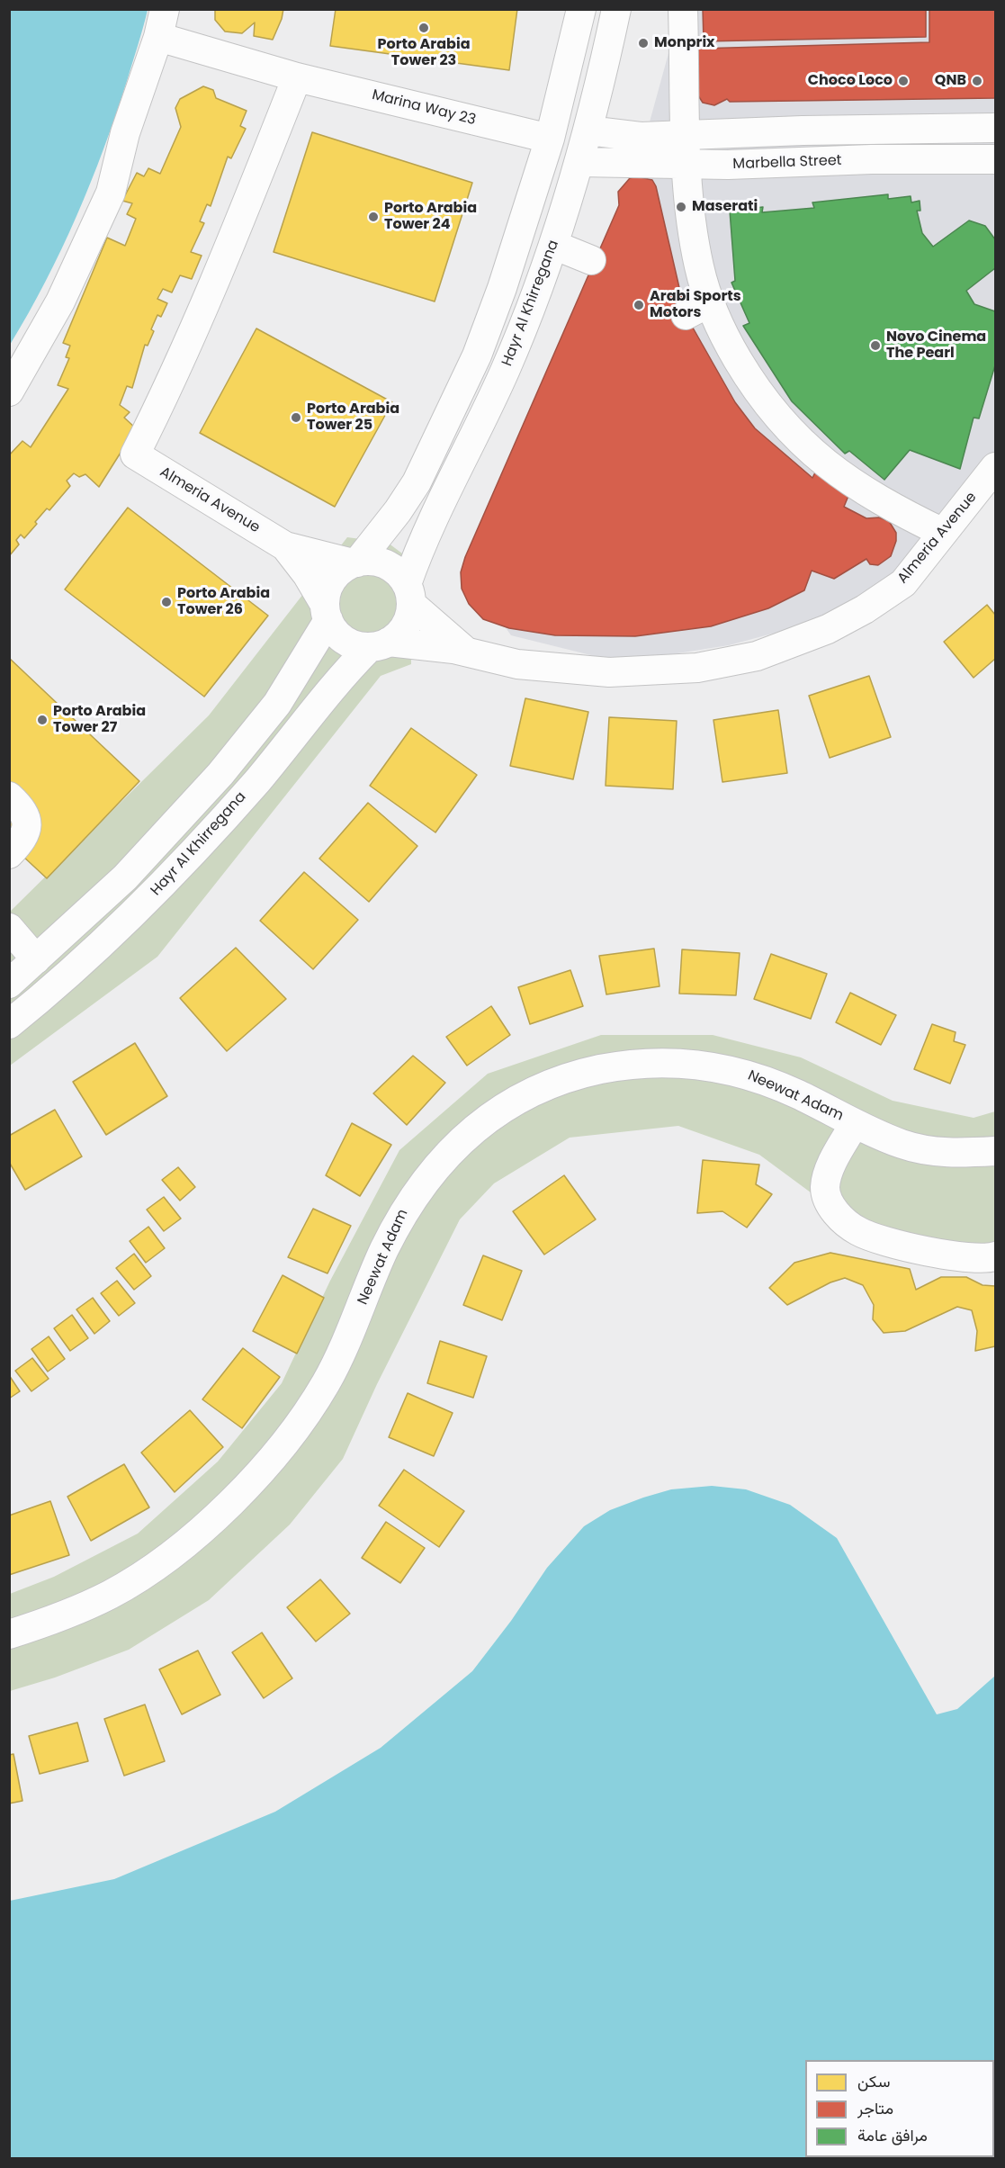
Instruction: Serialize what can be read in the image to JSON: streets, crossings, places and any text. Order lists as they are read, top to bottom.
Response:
{
  "streets": {
    "street": [
      "Marina Way 23",
      "Marbella Street",
      "Hayr Al Khirregana",
      "Almeria Avenue",
      "Neewat Adam"
    ]
  },
  "crossings": [
    ["Marina Way 23", "Almeria Avenue"],
    ["Marbella Street", "Hayr Al Khirregana"],
    ["Hayr Al Khirregana", "Almeria Avenue"]
  ],
  "places": [
    "Porto Arabia Tower 23",
    "Monprix",
    "Choco Loco",
    "QNB",
    "Maserati",
    "Porto Arabia Tower 24",
    "Arabi Sports Motors",
    "Novo Cinema The Pearl",
    "Porto Arabia Tower 25",
    "Porto Arabia Tower 26",
    "Porto Arabia Tower 27"
  ],
  "legend": ["سكن", "متاجر", "مرافق عامة"]
}
